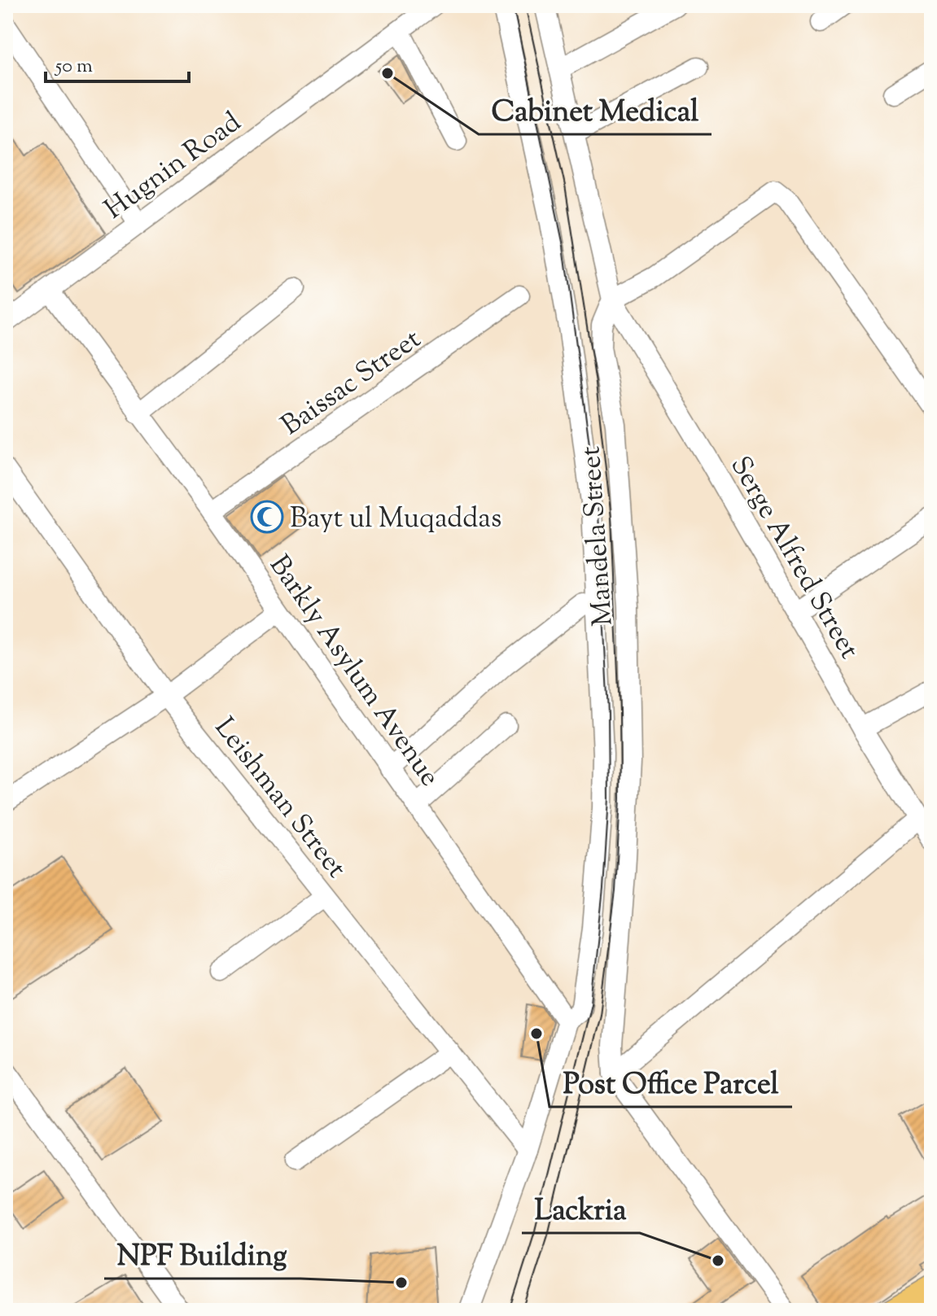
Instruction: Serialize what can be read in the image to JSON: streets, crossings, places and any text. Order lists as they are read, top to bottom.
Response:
{
  "streets": {
    "street": [
      "Hugnin Road",
      "Baissac Street",
      "Mandela Street",
      "Serge Alfred Street",
      "Barkly Asylum Avenue",
      "Leishman Street"
    ]
  },
  "crossings": [
    ["Hugnin Road", "Barkly Asylum Avenue"],
    ["Baissac Street", "Barkly Asylum Avenue"],
    ["Mandela Street", "Serge Alfred Street"]
  ],
  "places": {
    "other": [
      "Cabinet Medical",
      "Post Office Parcel",
      "Lackria",
      "NPF Building"
    ],
    "mosque": ["Bayt ul Muqaddas"]
  },
  "scale_bar": "50 m"
}
